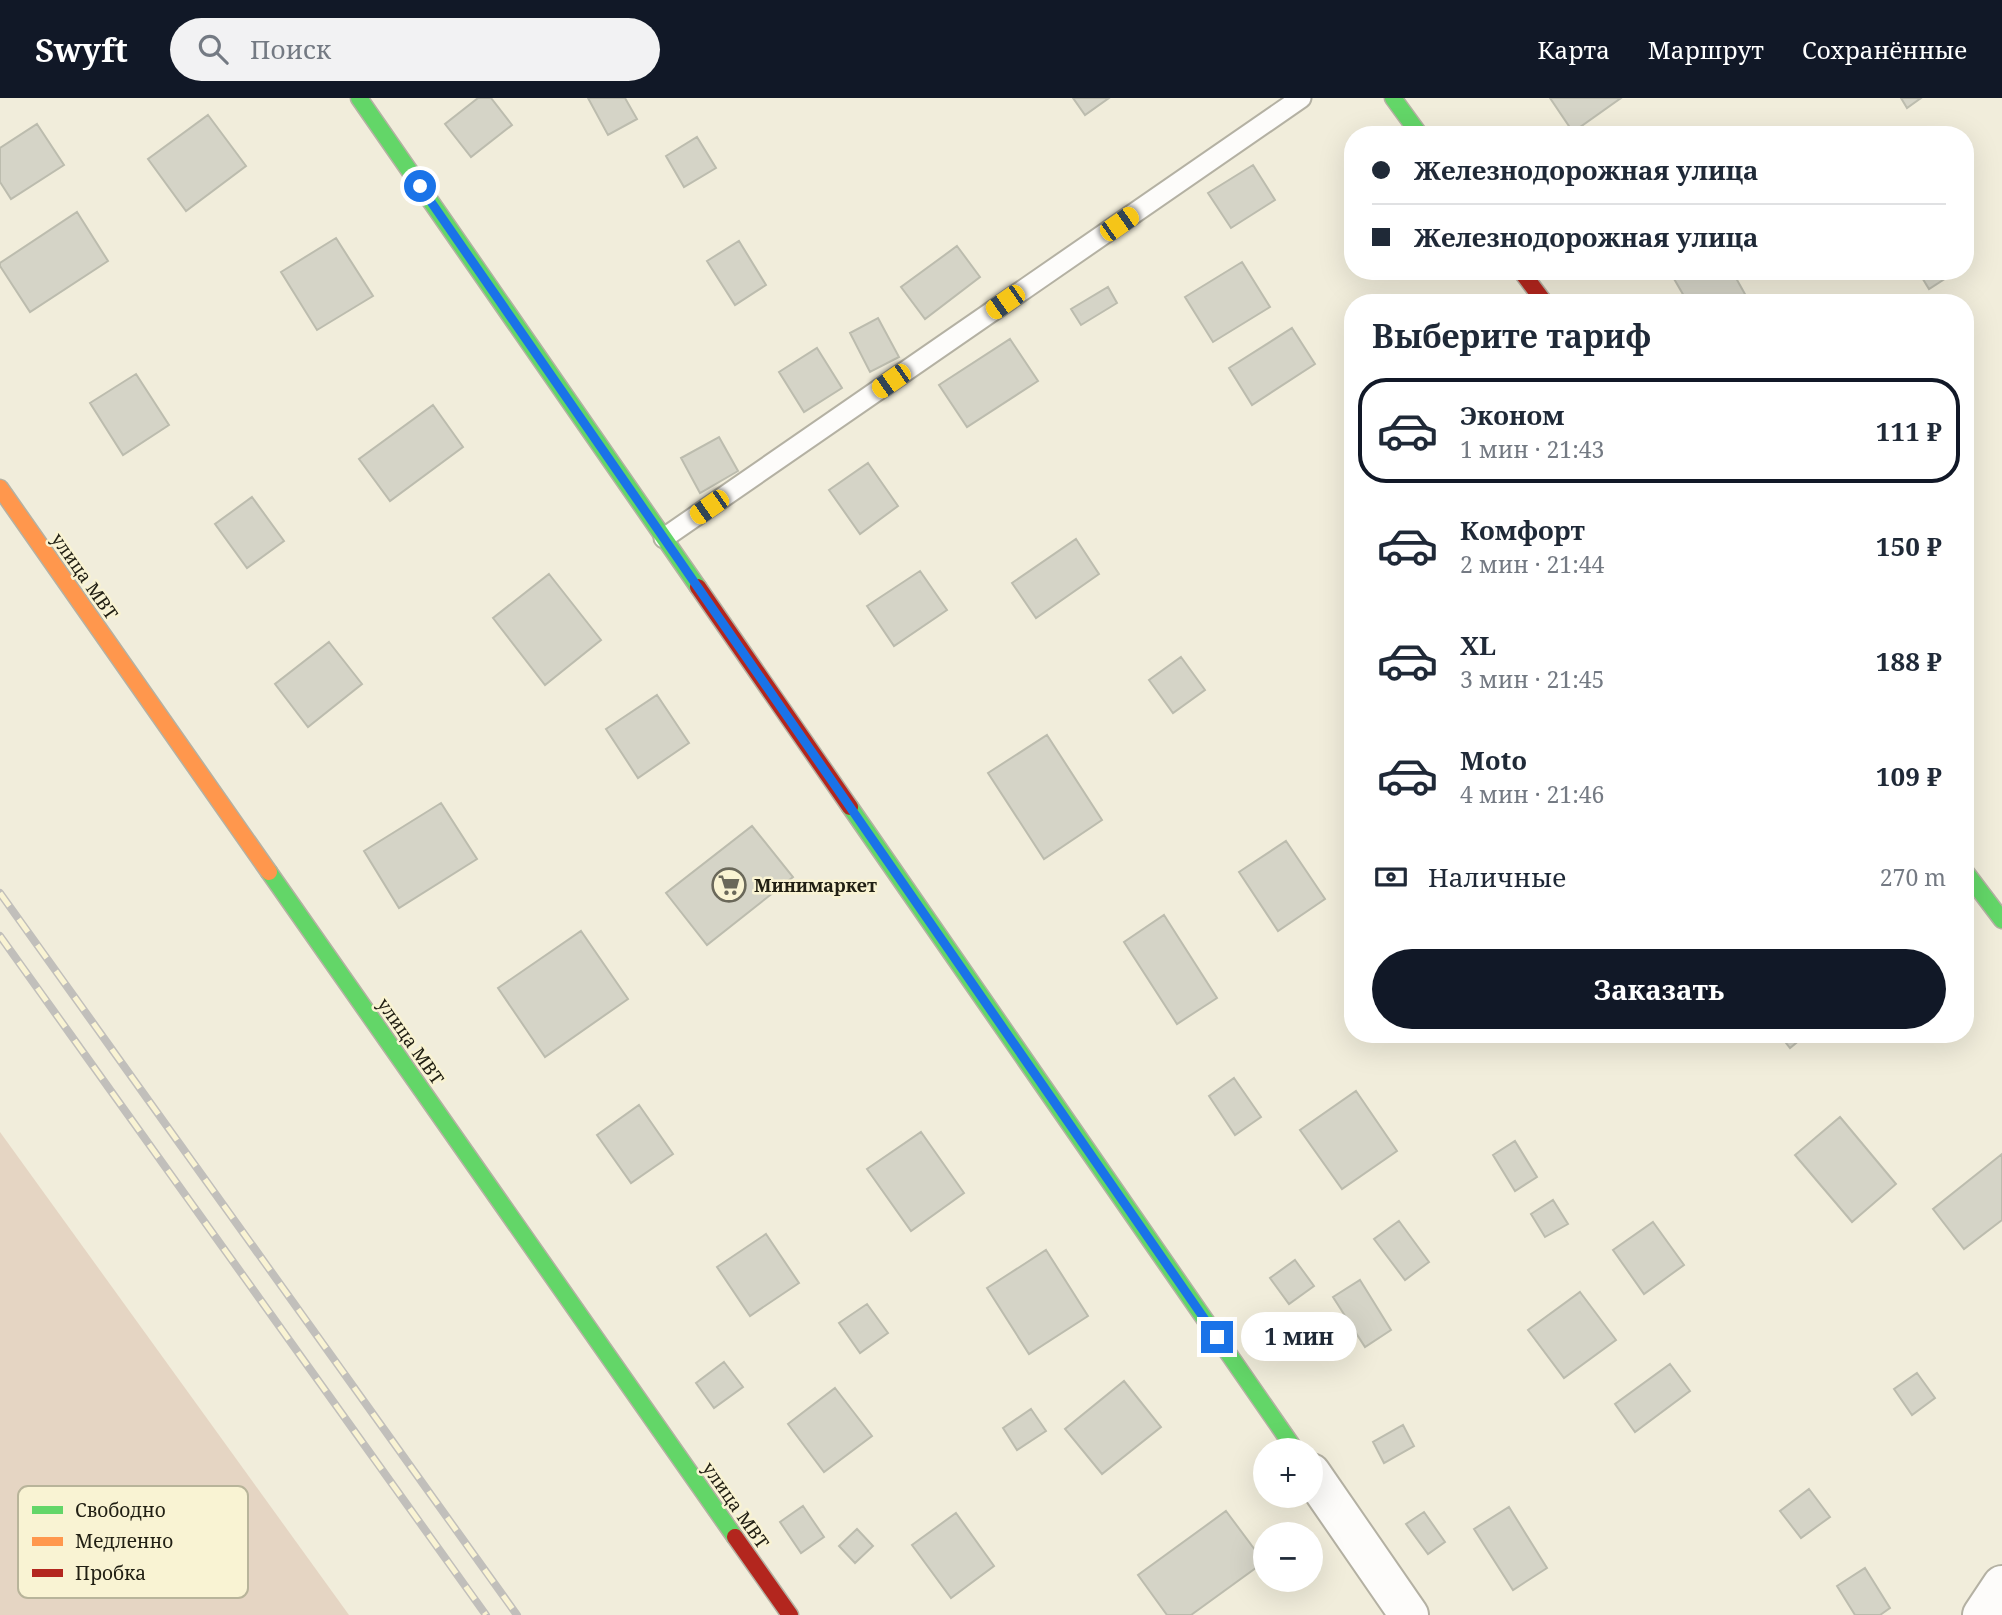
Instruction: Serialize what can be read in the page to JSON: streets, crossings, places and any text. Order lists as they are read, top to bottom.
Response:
{
  "streets": {
    "street": ["улица МВТ"]
  },
  "places": {
    "supermarket": ["Минимаркет"]
  },
  "legend": ["Свободно", "Медленно", "Пробка"],
  "page": {
    "header": "Swyft",
    "search": "Поиск",
    "nav": ["Карта", "Маршрут", "Сохранённые"],
    "banner": ["Железнодорожная улица", "Железнодорожная улица"],
    "heading": "Выберите тариф",
    "list": [
      {
        "name": "Эконом",
        "note": "1 мин · 21:43",
        "value": "111 ₽"
      },
      {
        "name": "Комфорт",
        "note": "2 мин · 21:44",
        "value": "150 ₽"
      },
      {
        "name": "XL",
        "note": "3 мин · 21:45",
        "value": "188 ₽"
      },
      {
        "name": "Moto",
        "note": "4 мин · 21:46",
        "value": "109 ₽"
      }
    ],
    "pay": ["Наличные", "270 m"],
    "buttons": "Заказать",
    "bubble": "1 мин",
    "map_buttons": ["+", "−"]
  }
}
